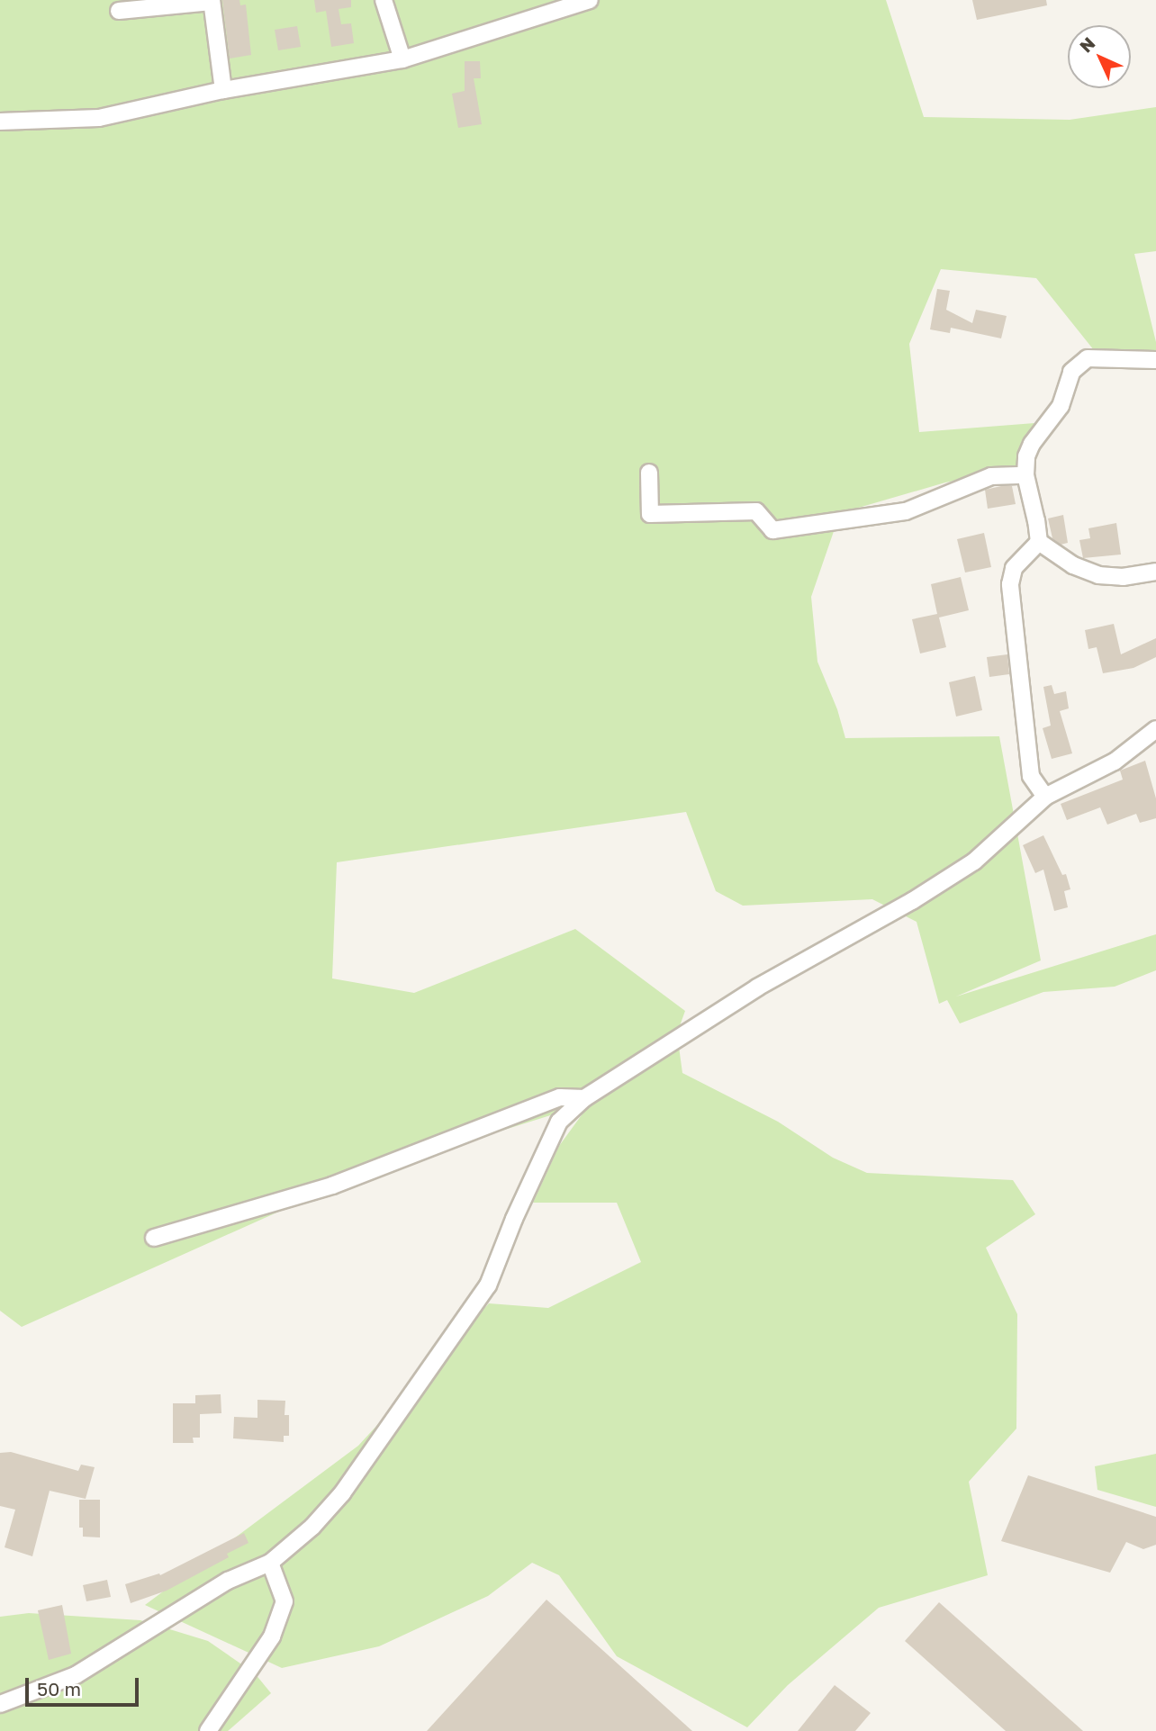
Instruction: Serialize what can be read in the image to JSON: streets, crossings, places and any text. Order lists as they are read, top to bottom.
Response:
{
  "scale_bar": "50 m",
  "north": "top left"
}
